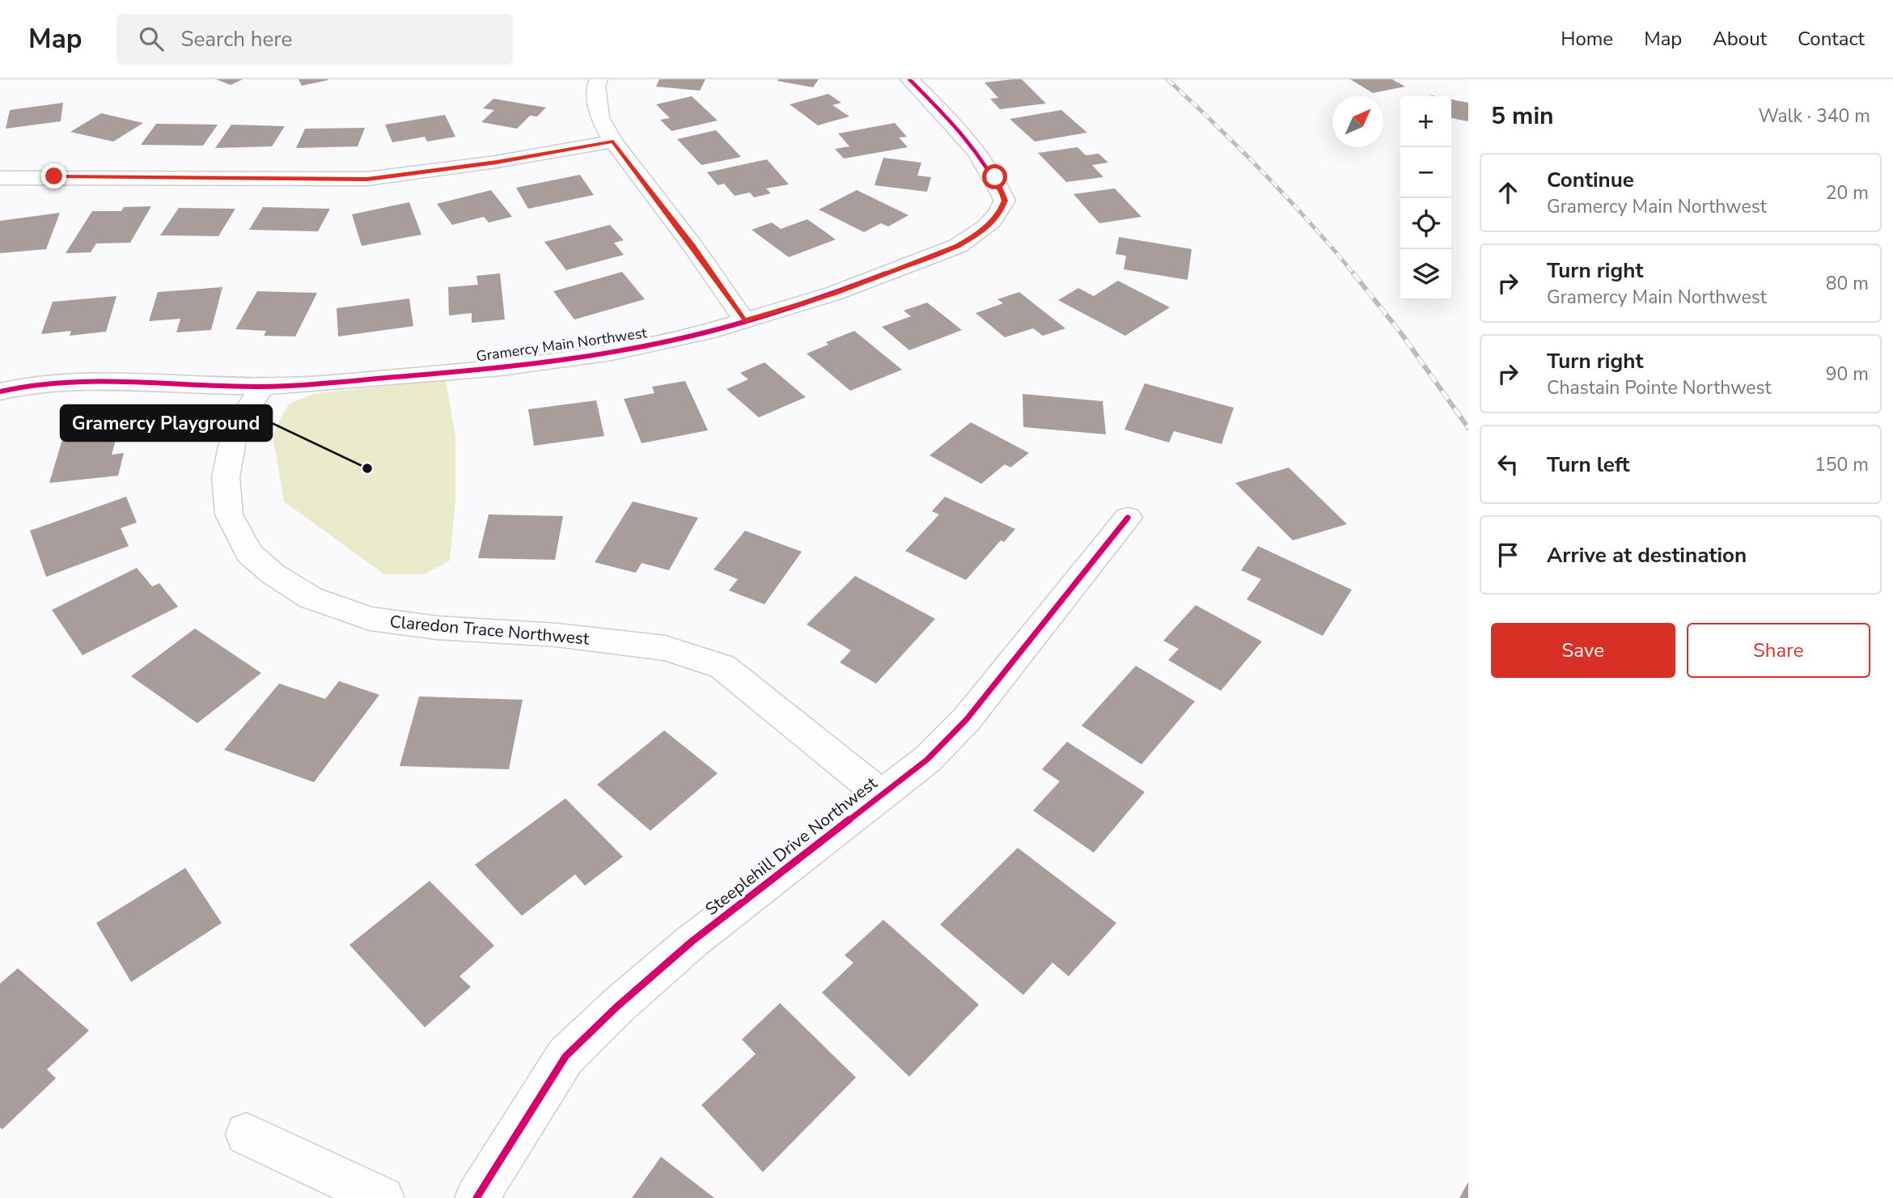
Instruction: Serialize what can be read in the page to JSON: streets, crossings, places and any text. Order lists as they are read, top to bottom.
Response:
{
  "streets": {
    "street": ["Gramercy Main Northwest", "Claredon Trace Northwest", "Steeplehill Drive Northwest"]
  },
  "crossings": [
    ["Gramercy Main Northwest", "Claredon Trace Northwest"],
    ["Claredon Trace Northwest", "Steeplehill Drive Northwest"]
  ],
  "places": ["Gramercy Playground"],
  "north": "top right",
  "page": {
    "header": "Map",
    "search": "Search here",
    "nav": [
      "Home",
      "Map",
      "About",
      "Contact"
    ],
    "heading": ["5 min", "Walk · 340 m"],
    "map_buttons": ["+", "−"],
    "list": [
      ["Continue", "Gramercy Main Northwest", "20 m"],
      ["Turn right", "Gramercy Main Northwest", "80 m"],
      ["Turn right", "Chastain Pointe Northwest", "90 m"],
      ["Turn left", "150 m"],
      "Arrive at destination"
    ],
    "buttons": ["Save", "Share"]
  }
}
